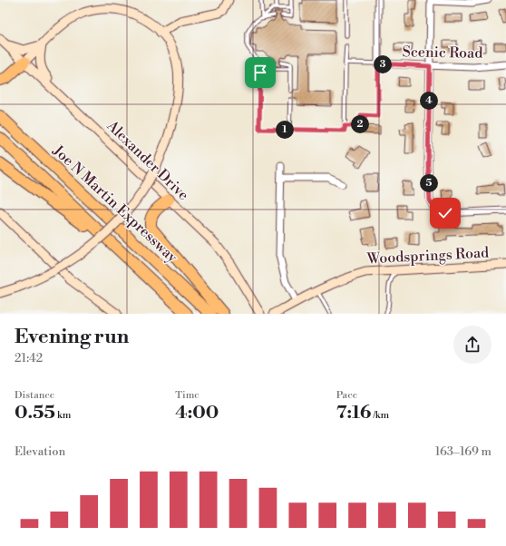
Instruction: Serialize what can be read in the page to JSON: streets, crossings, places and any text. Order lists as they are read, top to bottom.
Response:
{
  "streets": {
    "highway": ["Joe N Martin Expressway"],
    "street": ["Scenic Road", "Alexander Drive", "Woodsprings Road"]
  },
  "page": {
    "pins": [
      "3",
      "4",
      "2",
      "1",
      "5"
    ],
    "heading": ["Evening run", "21:42"],
    "stats": [
      ["Distance", "0.55 km"],
      ["Time", "4:00"],
      ["Pace", "7:16 /km"]
    ],
    "chart": ["Elevation", "163–169 m"]
  }
}
